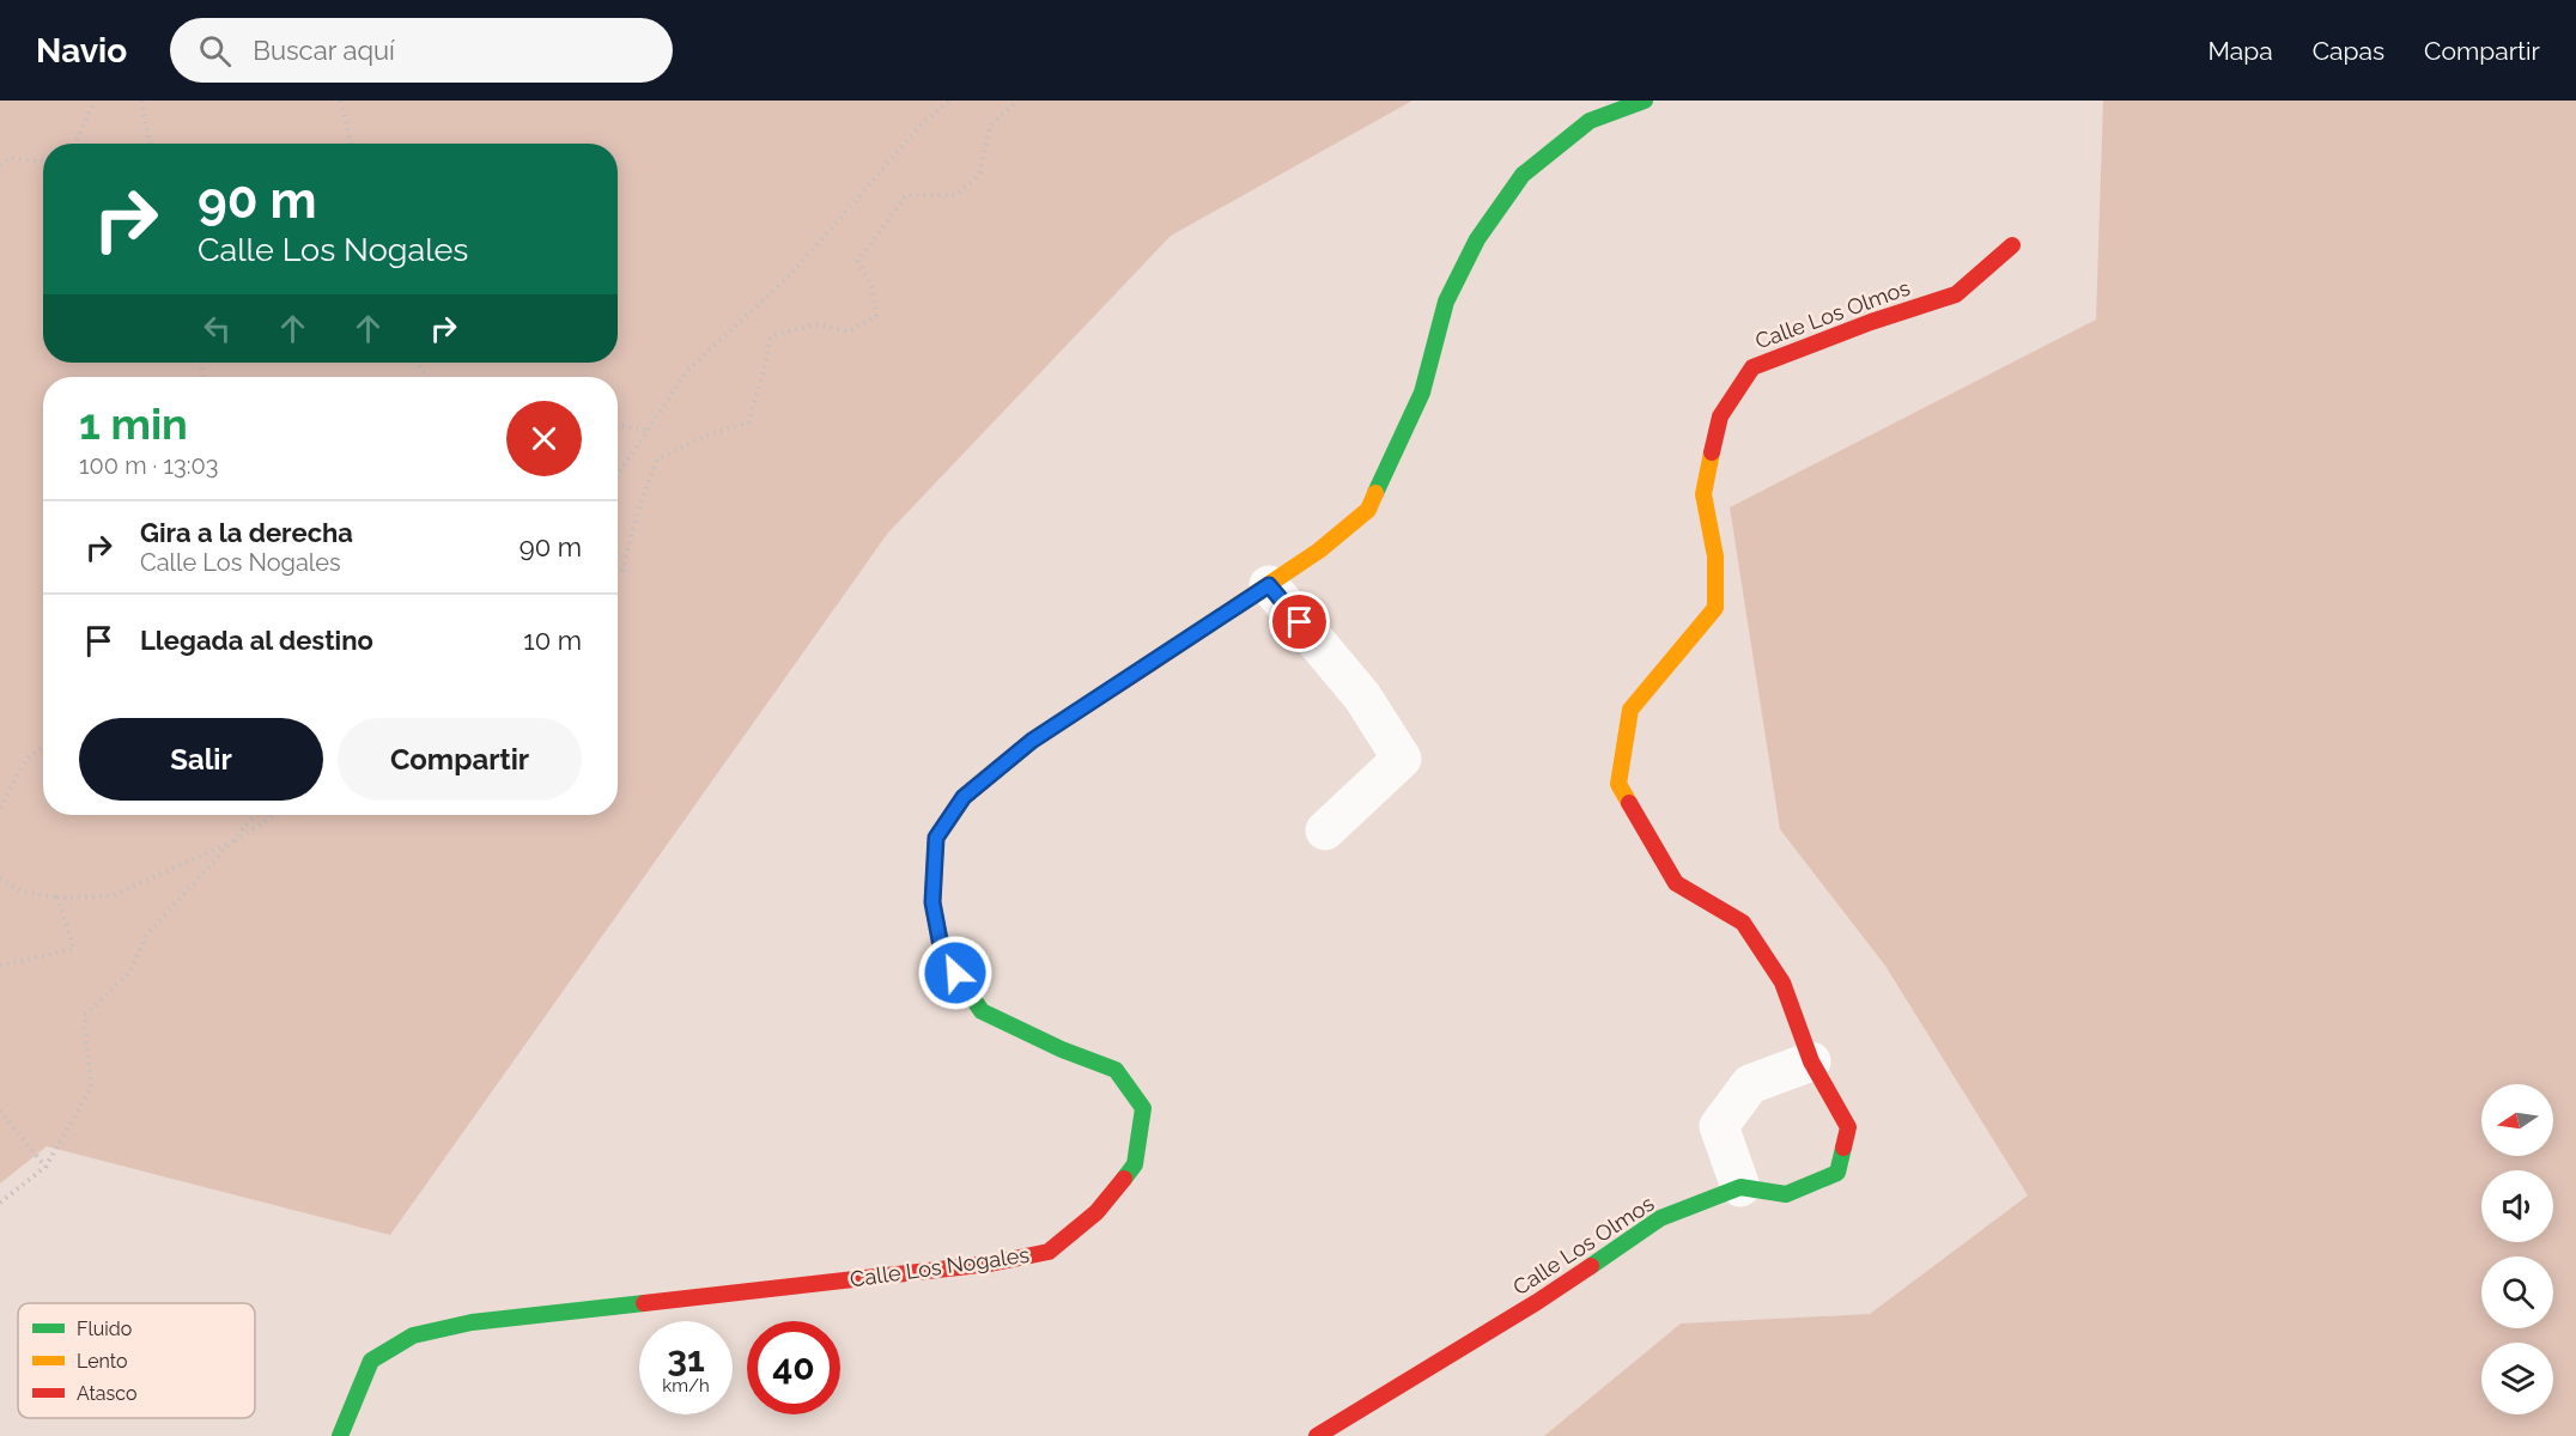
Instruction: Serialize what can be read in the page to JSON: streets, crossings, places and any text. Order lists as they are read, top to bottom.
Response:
{
  "streets": {
    "street": ["Calle Los Olmos", "Calle Los Nogales"]
  },
  "legend": ["Fluido", "Lento", "Atasco"],
  "north": "left",
  "page": {
    "header": "Navio",
    "search": "Buscar aquí",
    "nav": ["Mapa", "Capas", "Compartir"],
    "turn": ["90 m", "Calle Los Nogales"],
    "heading": ["1 min", "100 m · 13:03"],
    "list": [
      {
        "name": "Gira a la derecha",
        "note": "Calle Los Nogales",
        "value": "90 m"
      },
      {
        "name": "Llegada al destino",
        "value": "10 m"
      }
    ],
    "buttons": ["Salir", "Compartir"],
    "speed": "31 km/h",
    "limit": "40"
  }
}
